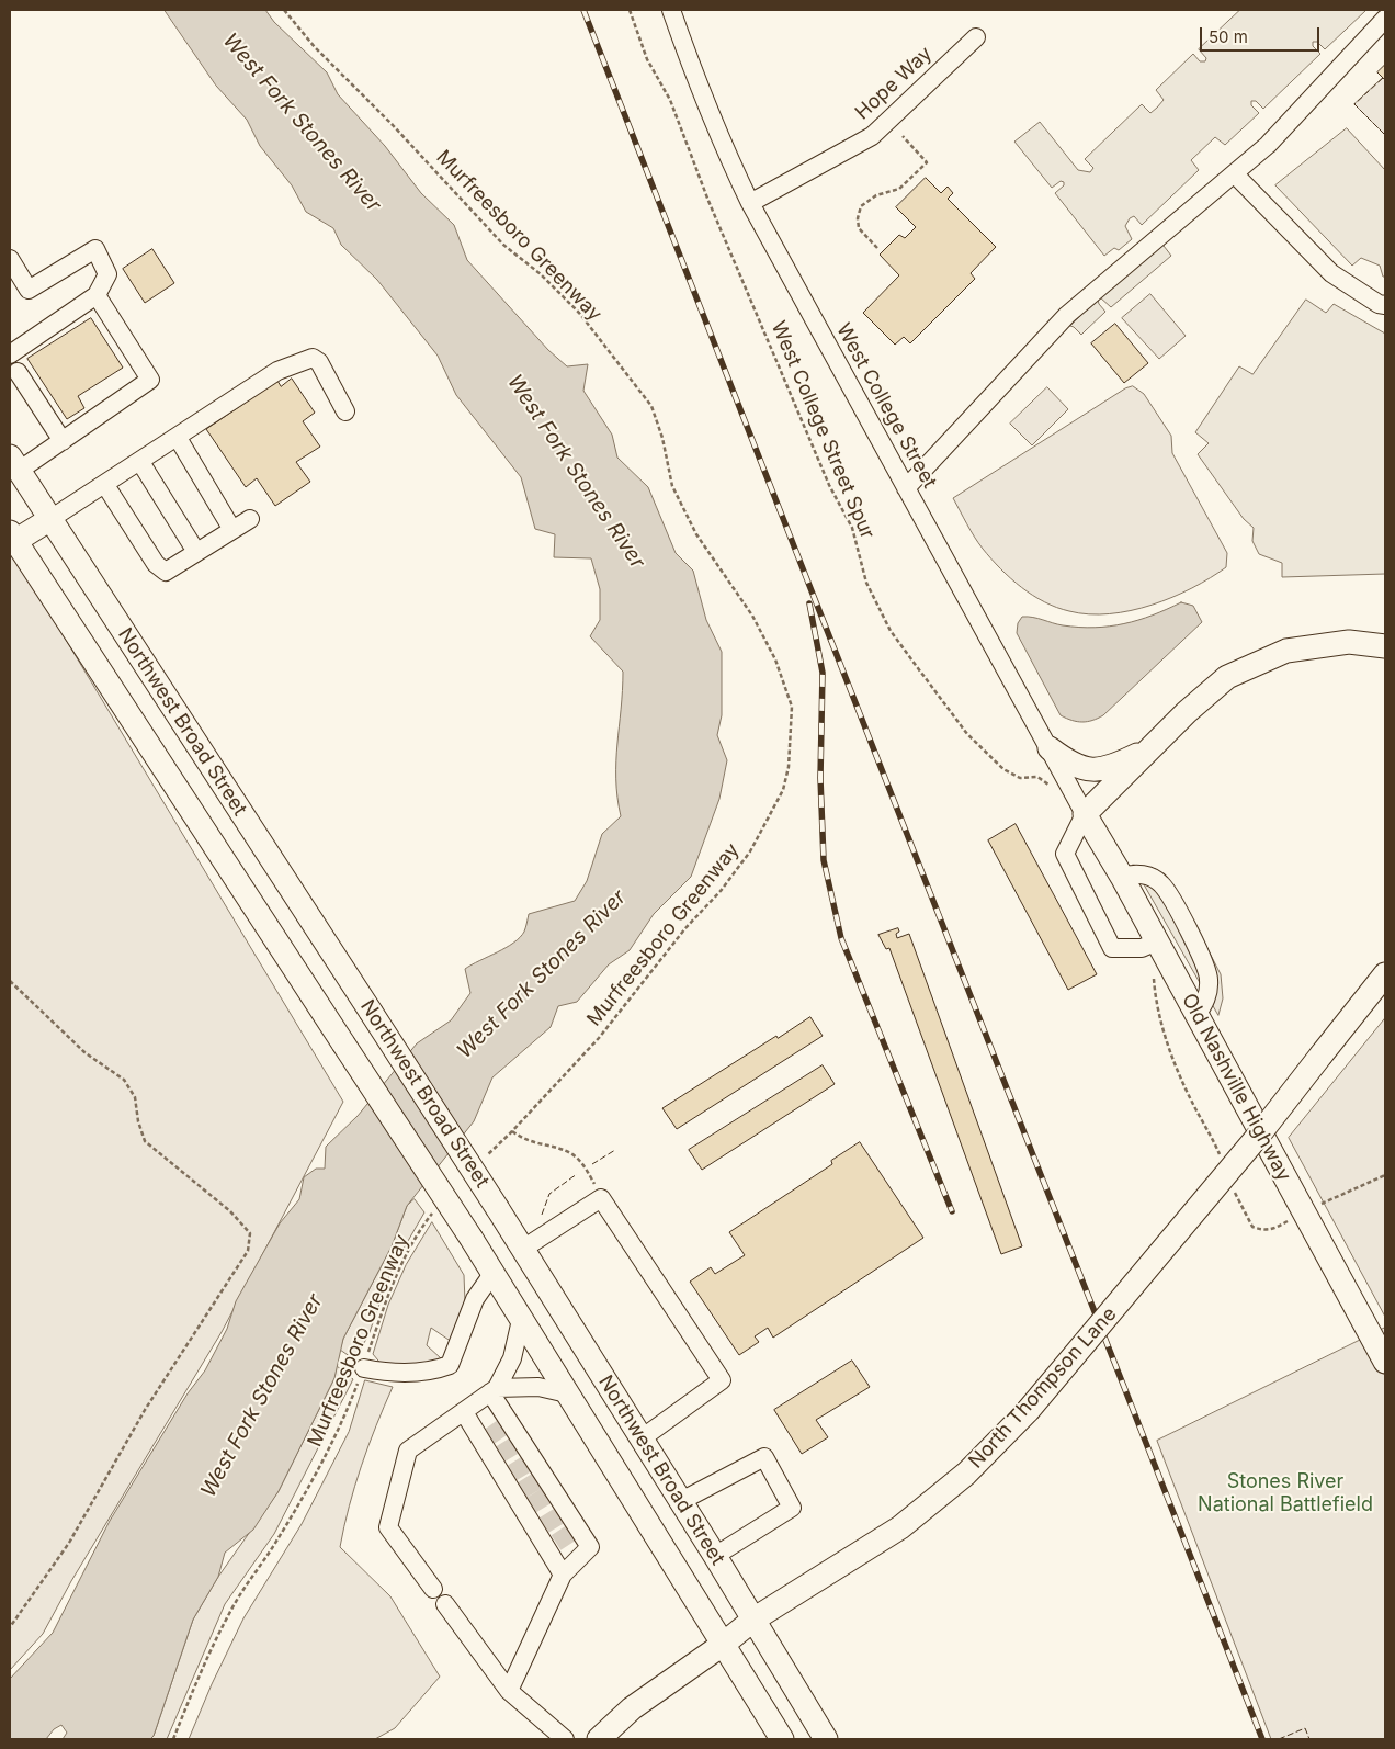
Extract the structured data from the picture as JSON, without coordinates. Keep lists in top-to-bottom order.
{
  "streets": {
    "main road": ["Northwest Broad Street", "Old Nashville Highway", "North Thompson Lane"],
    "street": ["Hope Way", "West College Street"],
    "path": ["Murfreesboro Greenway", "West College Street Spur"]
  },
  "crossings": [
    ["Hope Way", "West College Street"],
    ["West College Street", "Old Nashville Highway"],
    ["Northwest Broad Street", "North Thompson Lane"]
  ],
  "water": ["West Fork Stones River"],
  "parks": ["Stones River National Battlefield"],
  "scale_bar": "50 m"
}
